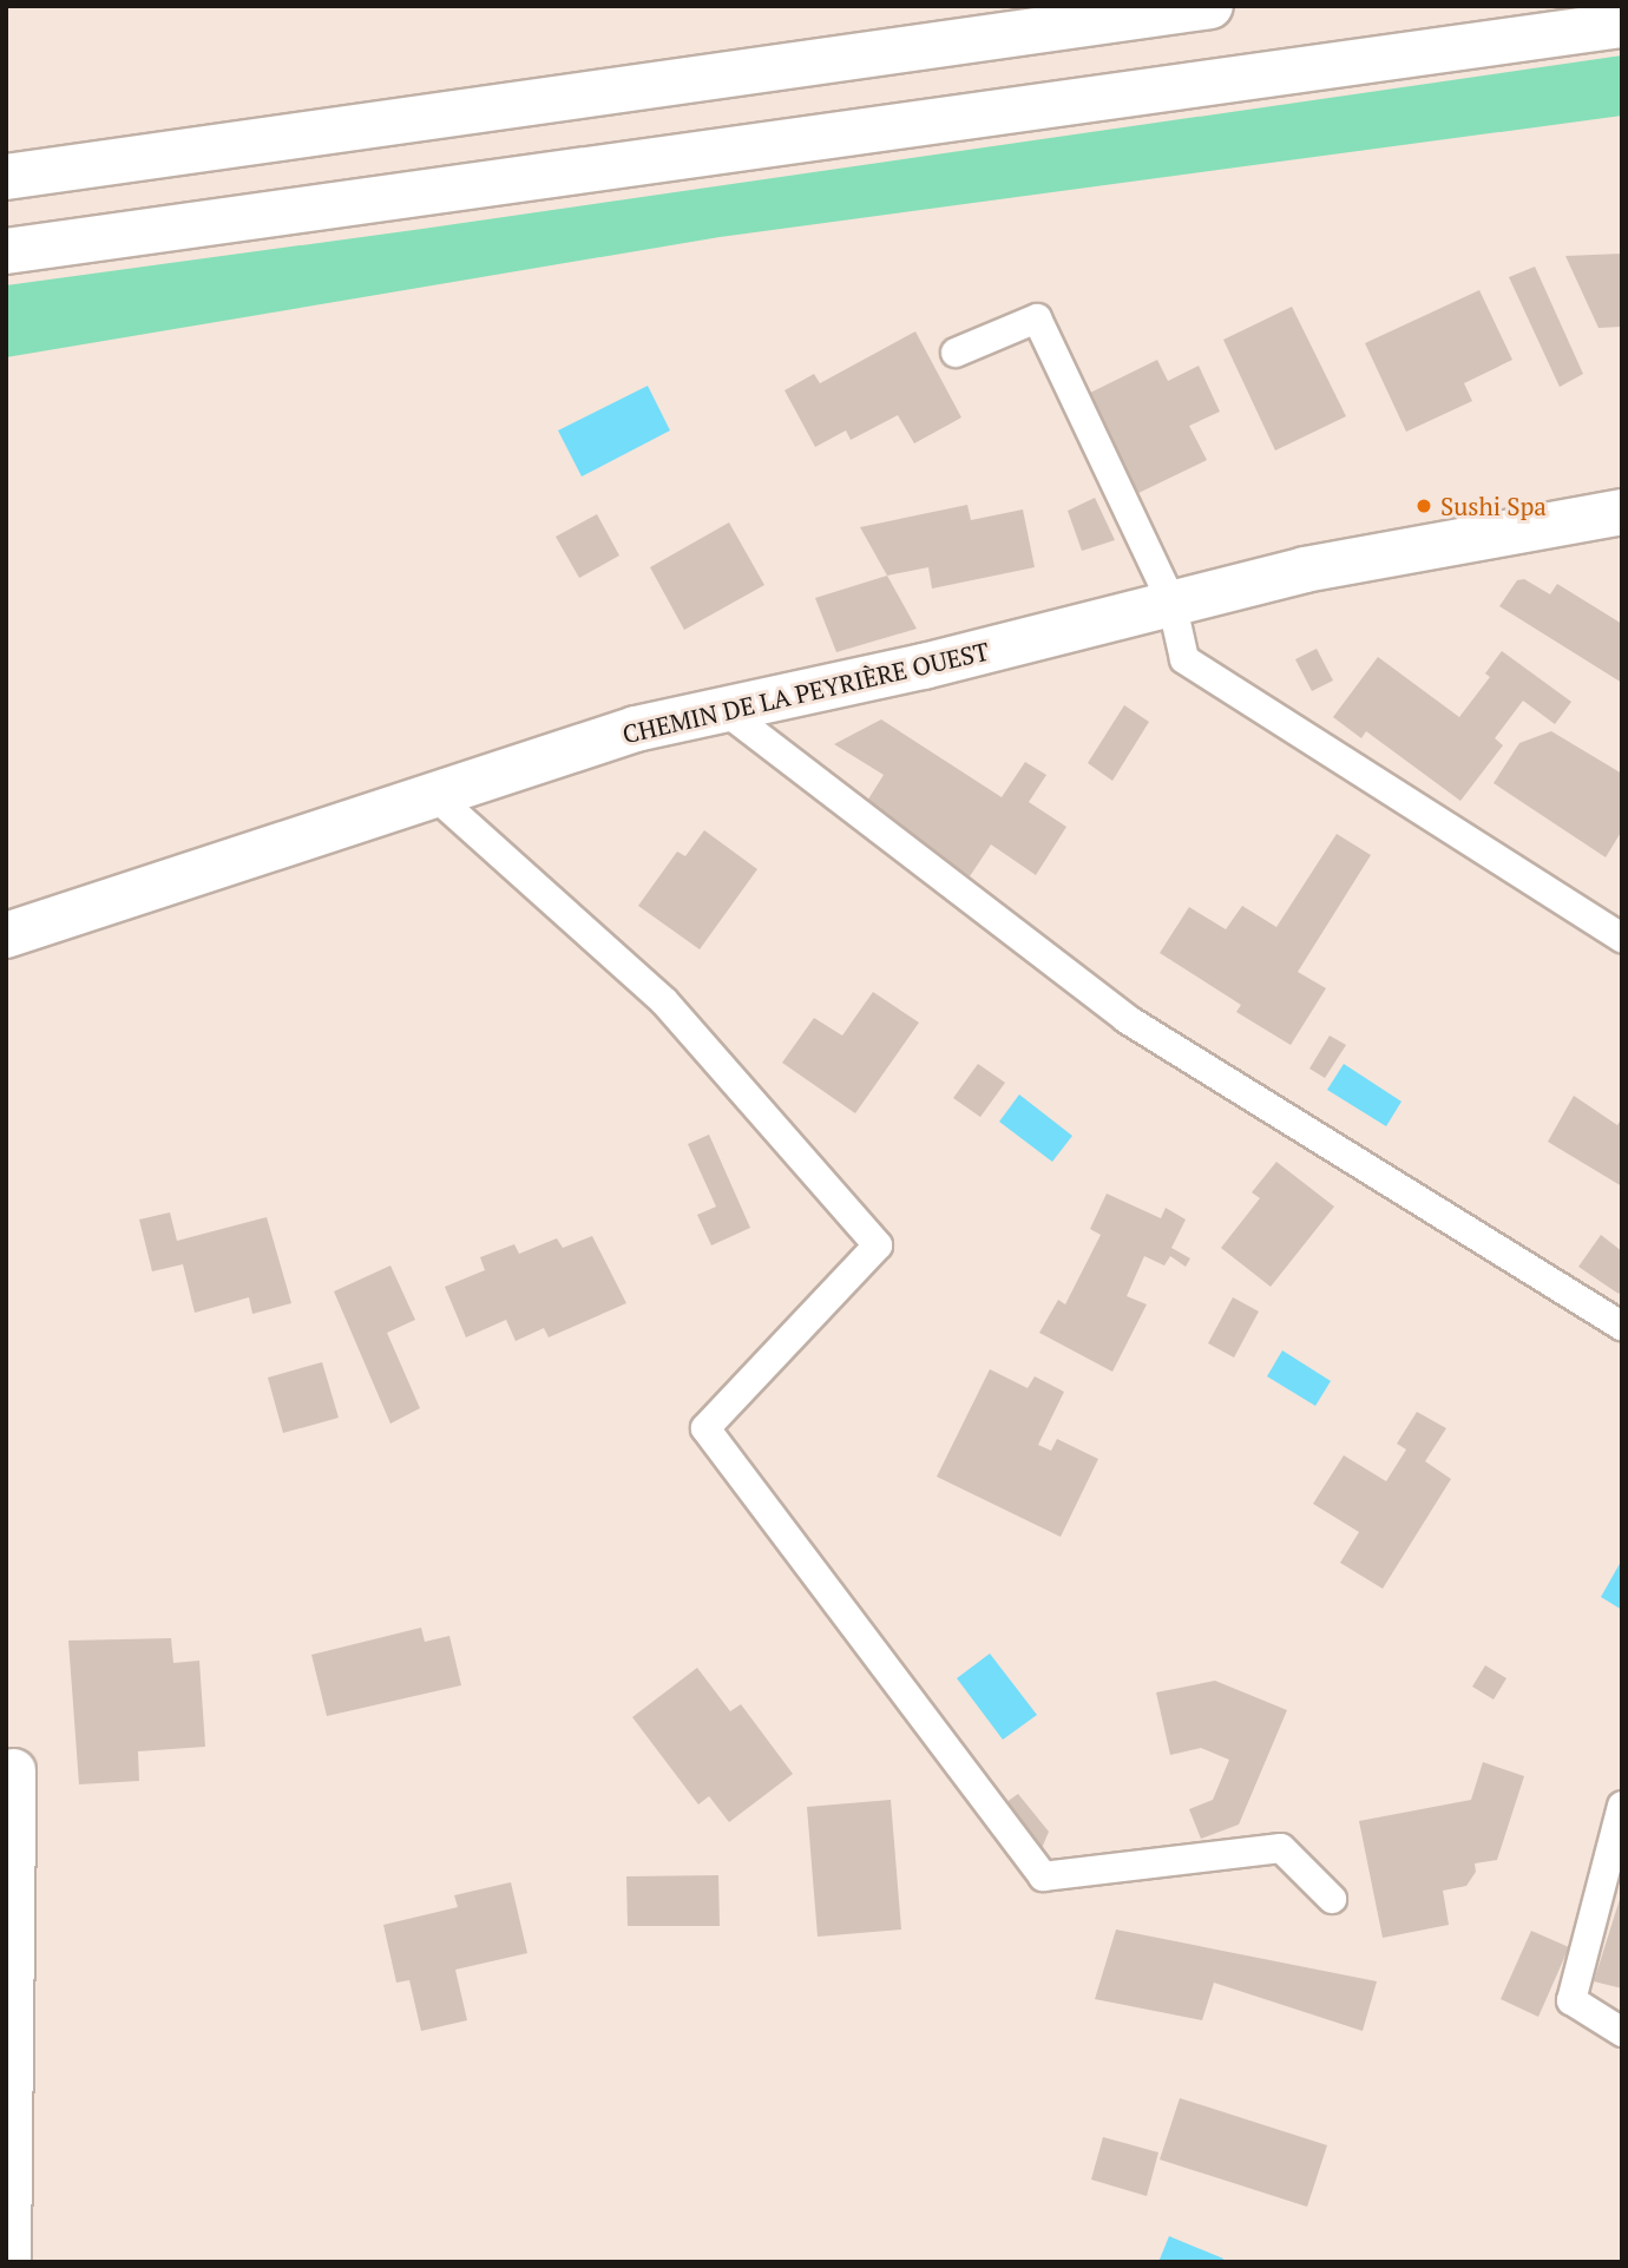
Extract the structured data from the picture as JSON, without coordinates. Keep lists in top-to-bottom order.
{
  "streets": {
    "main road": ["CHEMIN DE LA PEYRIÈRE OUEST"]
  },
  "places": ["Sushi Spa"]
}
